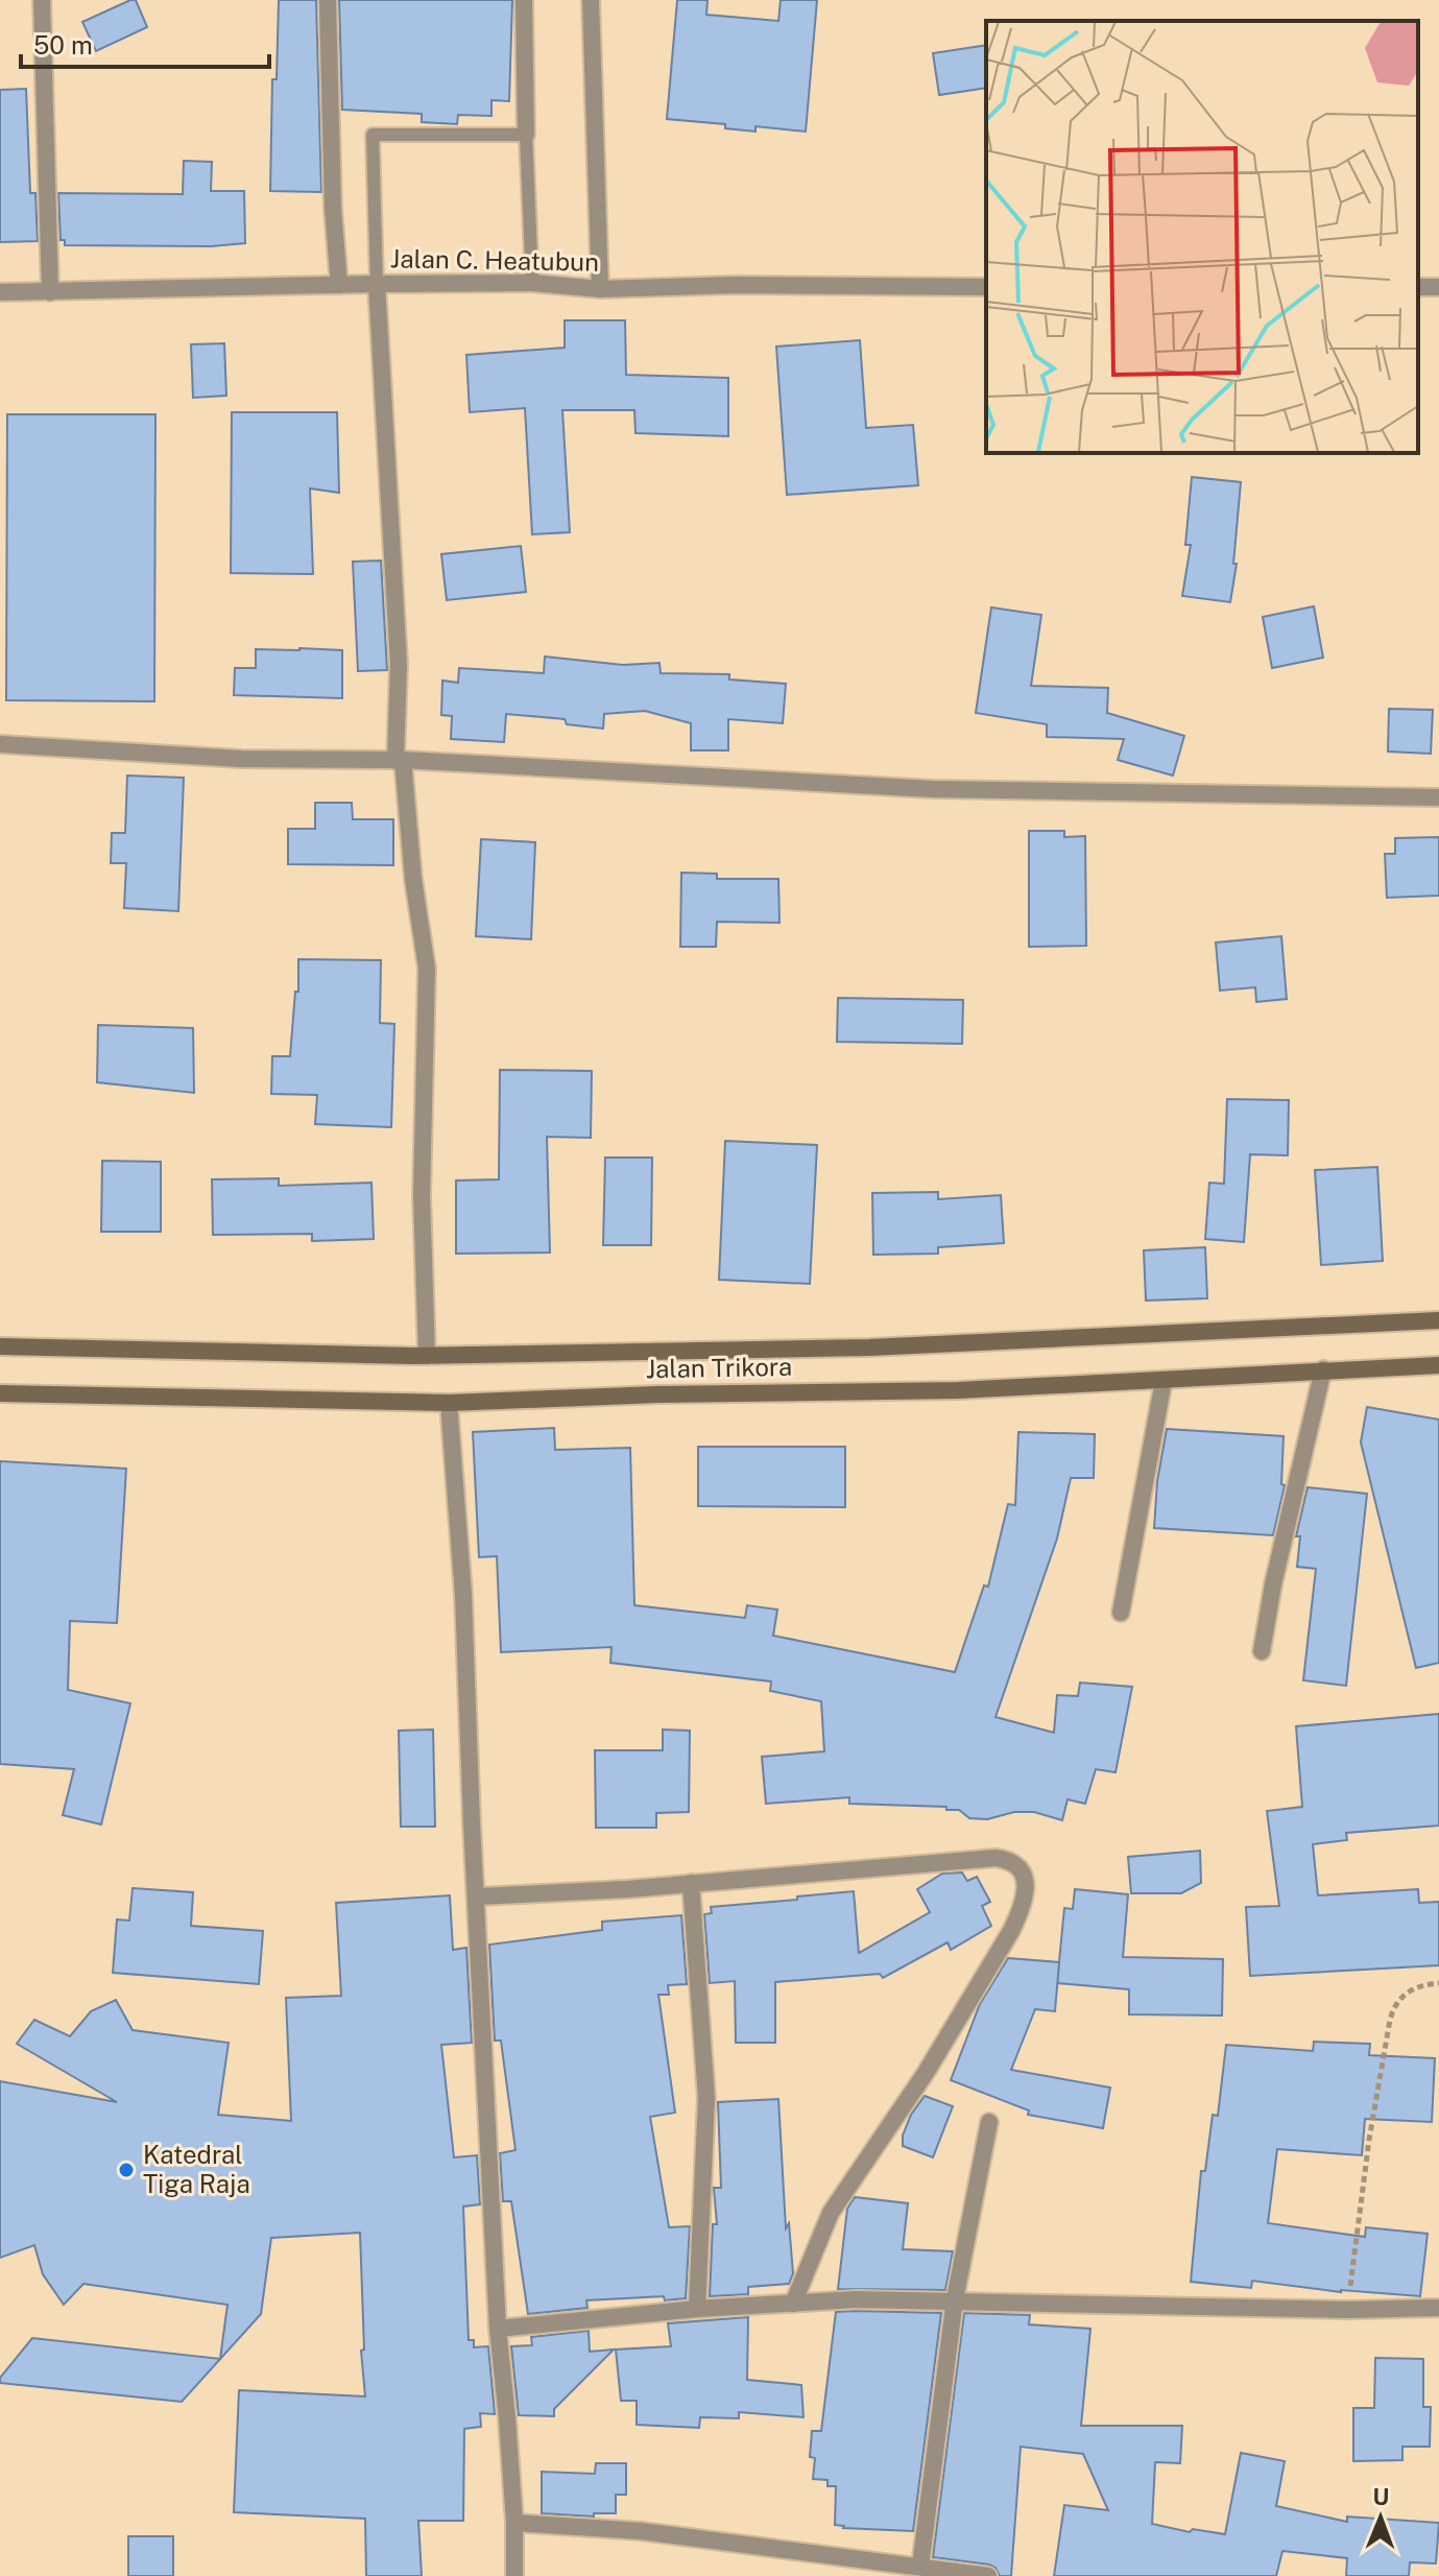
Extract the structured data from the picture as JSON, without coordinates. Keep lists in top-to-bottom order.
{
  "streets": {
    "main road": ["Jalan Trikora"],
    "street": ["Jalan C. Heatubun"]
  },
  "places": ["Katedral Tiga Raja"],
  "scale_bar": "50 m",
  "north": "top"
}
